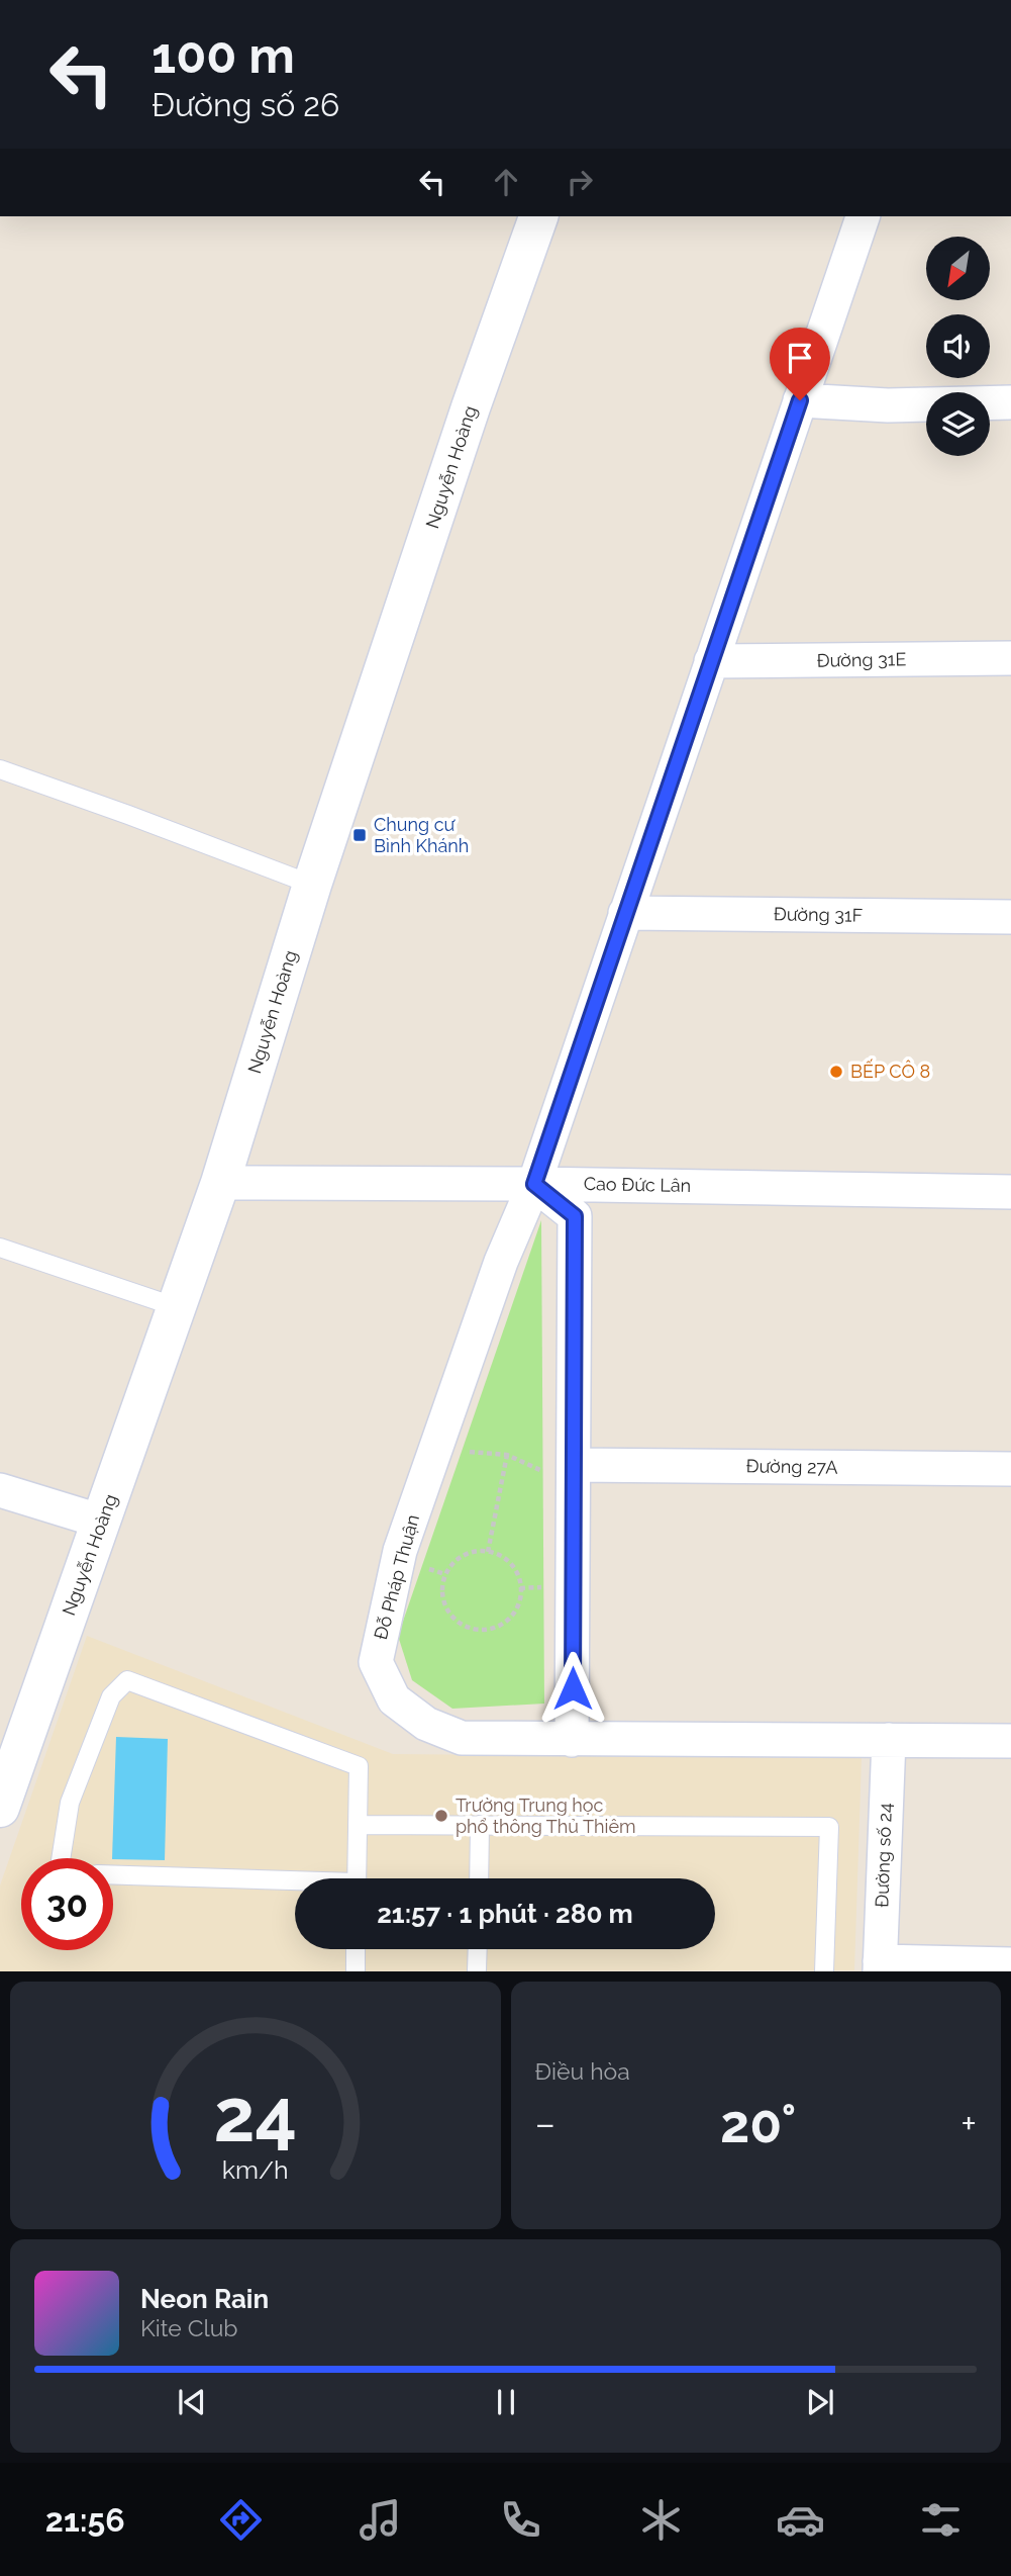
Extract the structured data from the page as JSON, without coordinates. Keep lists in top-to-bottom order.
{
  "streets": {
    "street": [
      "Nguyễn Hoàng",
      "Đường 31E",
      "Đường 31F",
      "Cao Đức Lân",
      "Đường 27A",
      "Đỗ Pháp Thuận",
      "Đường số 24"
    ]
  },
  "crossings": [
    ["Nguyễn Hoàng", "Cao Đức Lân"],
    ["Đường 31E", "Đỗ Pháp Thuận"],
    ["Đường 31F", "Đỗ Pháp Thuận"],
    ["Cao Đức Lân", "Đỗ Pháp Thuận"],
    ["Đỗ Pháp Thuận", "Đường số 24"]
  ],
  "places": {
    "transit": ["Chung cư Bình Khánh"],
    "other": ["BẾP CÔ 8", "Trường Trung học phổ thông Thủ Thiêm"]
  },
  "north": "bottom left",
  "page": {
    "turn": ["100 m", "Đường số 26"],
    "limit": "30",
    "trip": "21:57 · 1 phút · 280 m",
    "tile": "Điều hòa",
    "heat": ["−", "20°", "+"],
    "song": ["Neon Rain", "Kite Club"],
    "tabs": "21:56",
    "gauge": ["24", "km/h"]
  }
}
